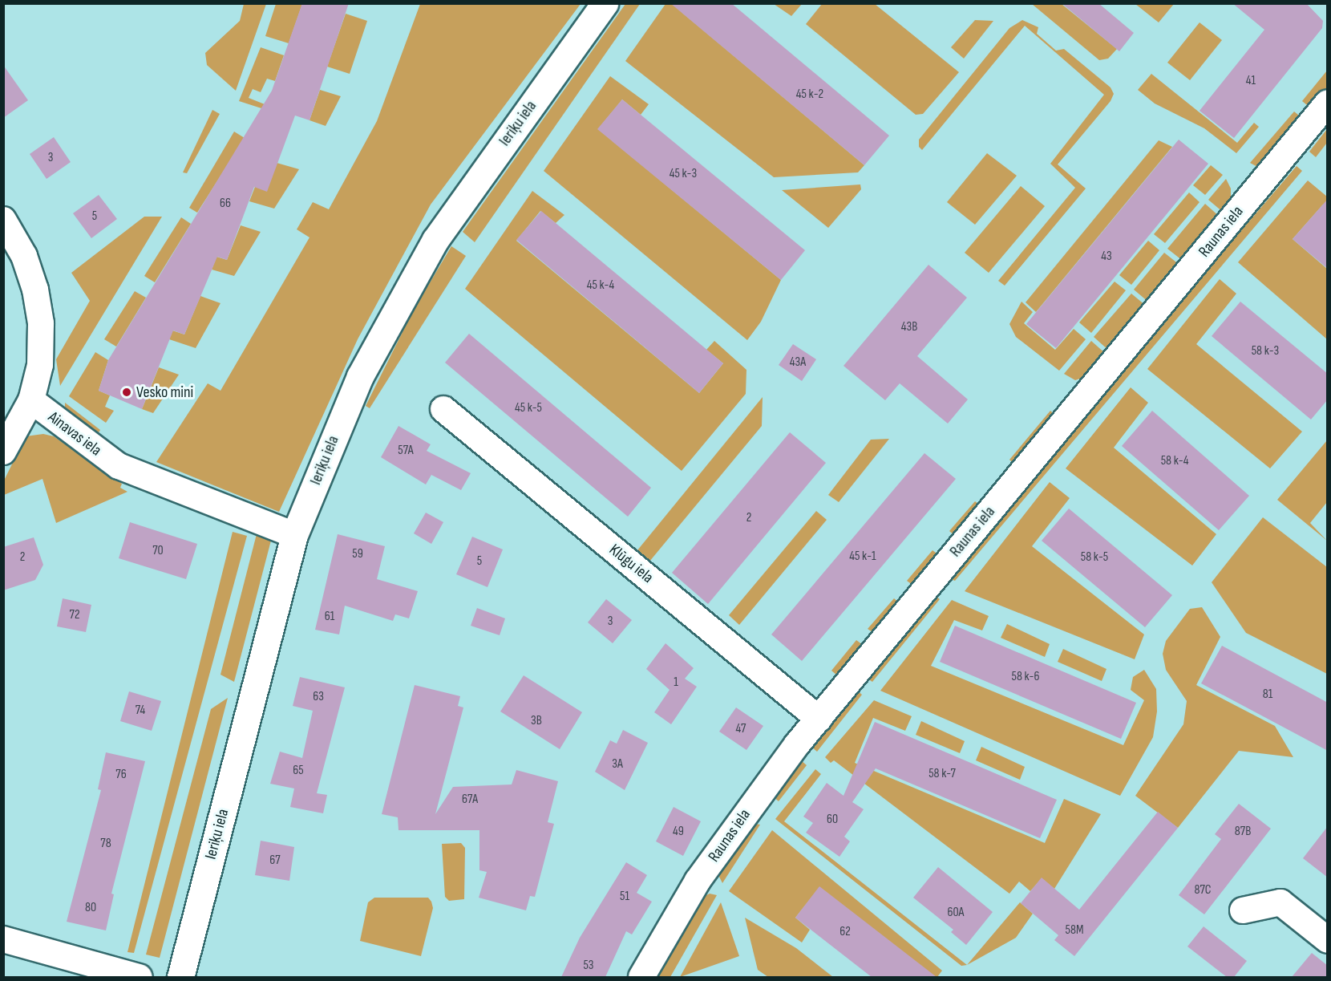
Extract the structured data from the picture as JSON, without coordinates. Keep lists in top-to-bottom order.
{
  "streets": {
    "street": [
      "Ieriķu iela",
      "Raunas iela",
      "Ainavas iela",
      "Klūgu iela"
    ]
  },
  "crossings": [
    ["Ieriķu iela", "Ainavas iela"],
    ["Raunas iela", "Klūgu iela"]
  ],
  "places": ["Vesko mini"],
  "house_numbers": [
    "41",
    "45 k-2",
    "3",
    "45 k-3",
    "66",
    "5",
    "43",
    "45 k-4",
    "43B",
    "58 k-3",
    "43A",
    "45 k-5",
    "57A",
    "58 k-4",
    "2",
    "70",
    "59",
    "45 k-1",
    "2",
    "58 k-5",
    "5",
    "72",
    "61",
    "3",
    "58 k-6",
    "1",
    "81",
    "63",
    "74",
    "3B",
    "47",
    "3A",
    "65",
    "58 k-7",
    "76",
    "67A",
    "60",
    "49",
    "87B",
    "78",
    "67",
    "87C",
    "51",
    "80",
    "60A",
    "58M",
    "62",
    "53"
  ]
}
